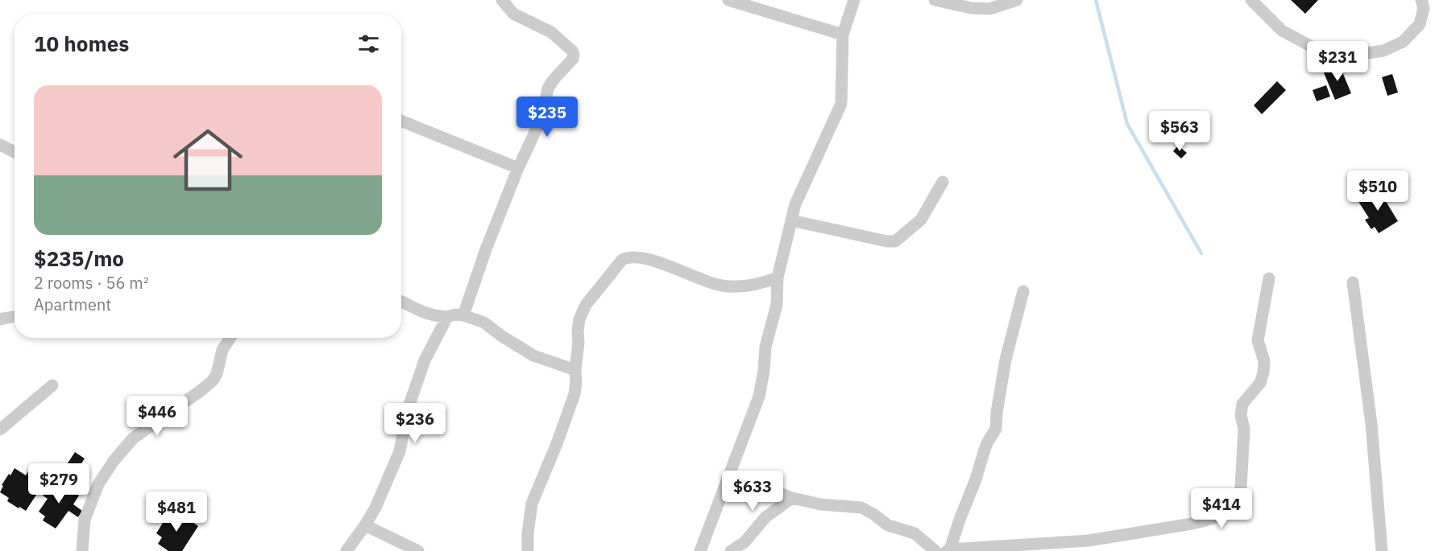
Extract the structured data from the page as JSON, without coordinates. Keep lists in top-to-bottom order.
{
  "page": {
    "heading": "10 homes",
    "price": [
      "$231",
      "$235",
      "$563",
      "$510",
      "$446",
      "$236",
      "$279",
      "$633",
      "$414",
      "$481"
    ],
    "list": [
      {
        "name": "$235/mo",
        "note": "2 rooms · 56 m² · Apartment"
      }
    ]
  }
}
